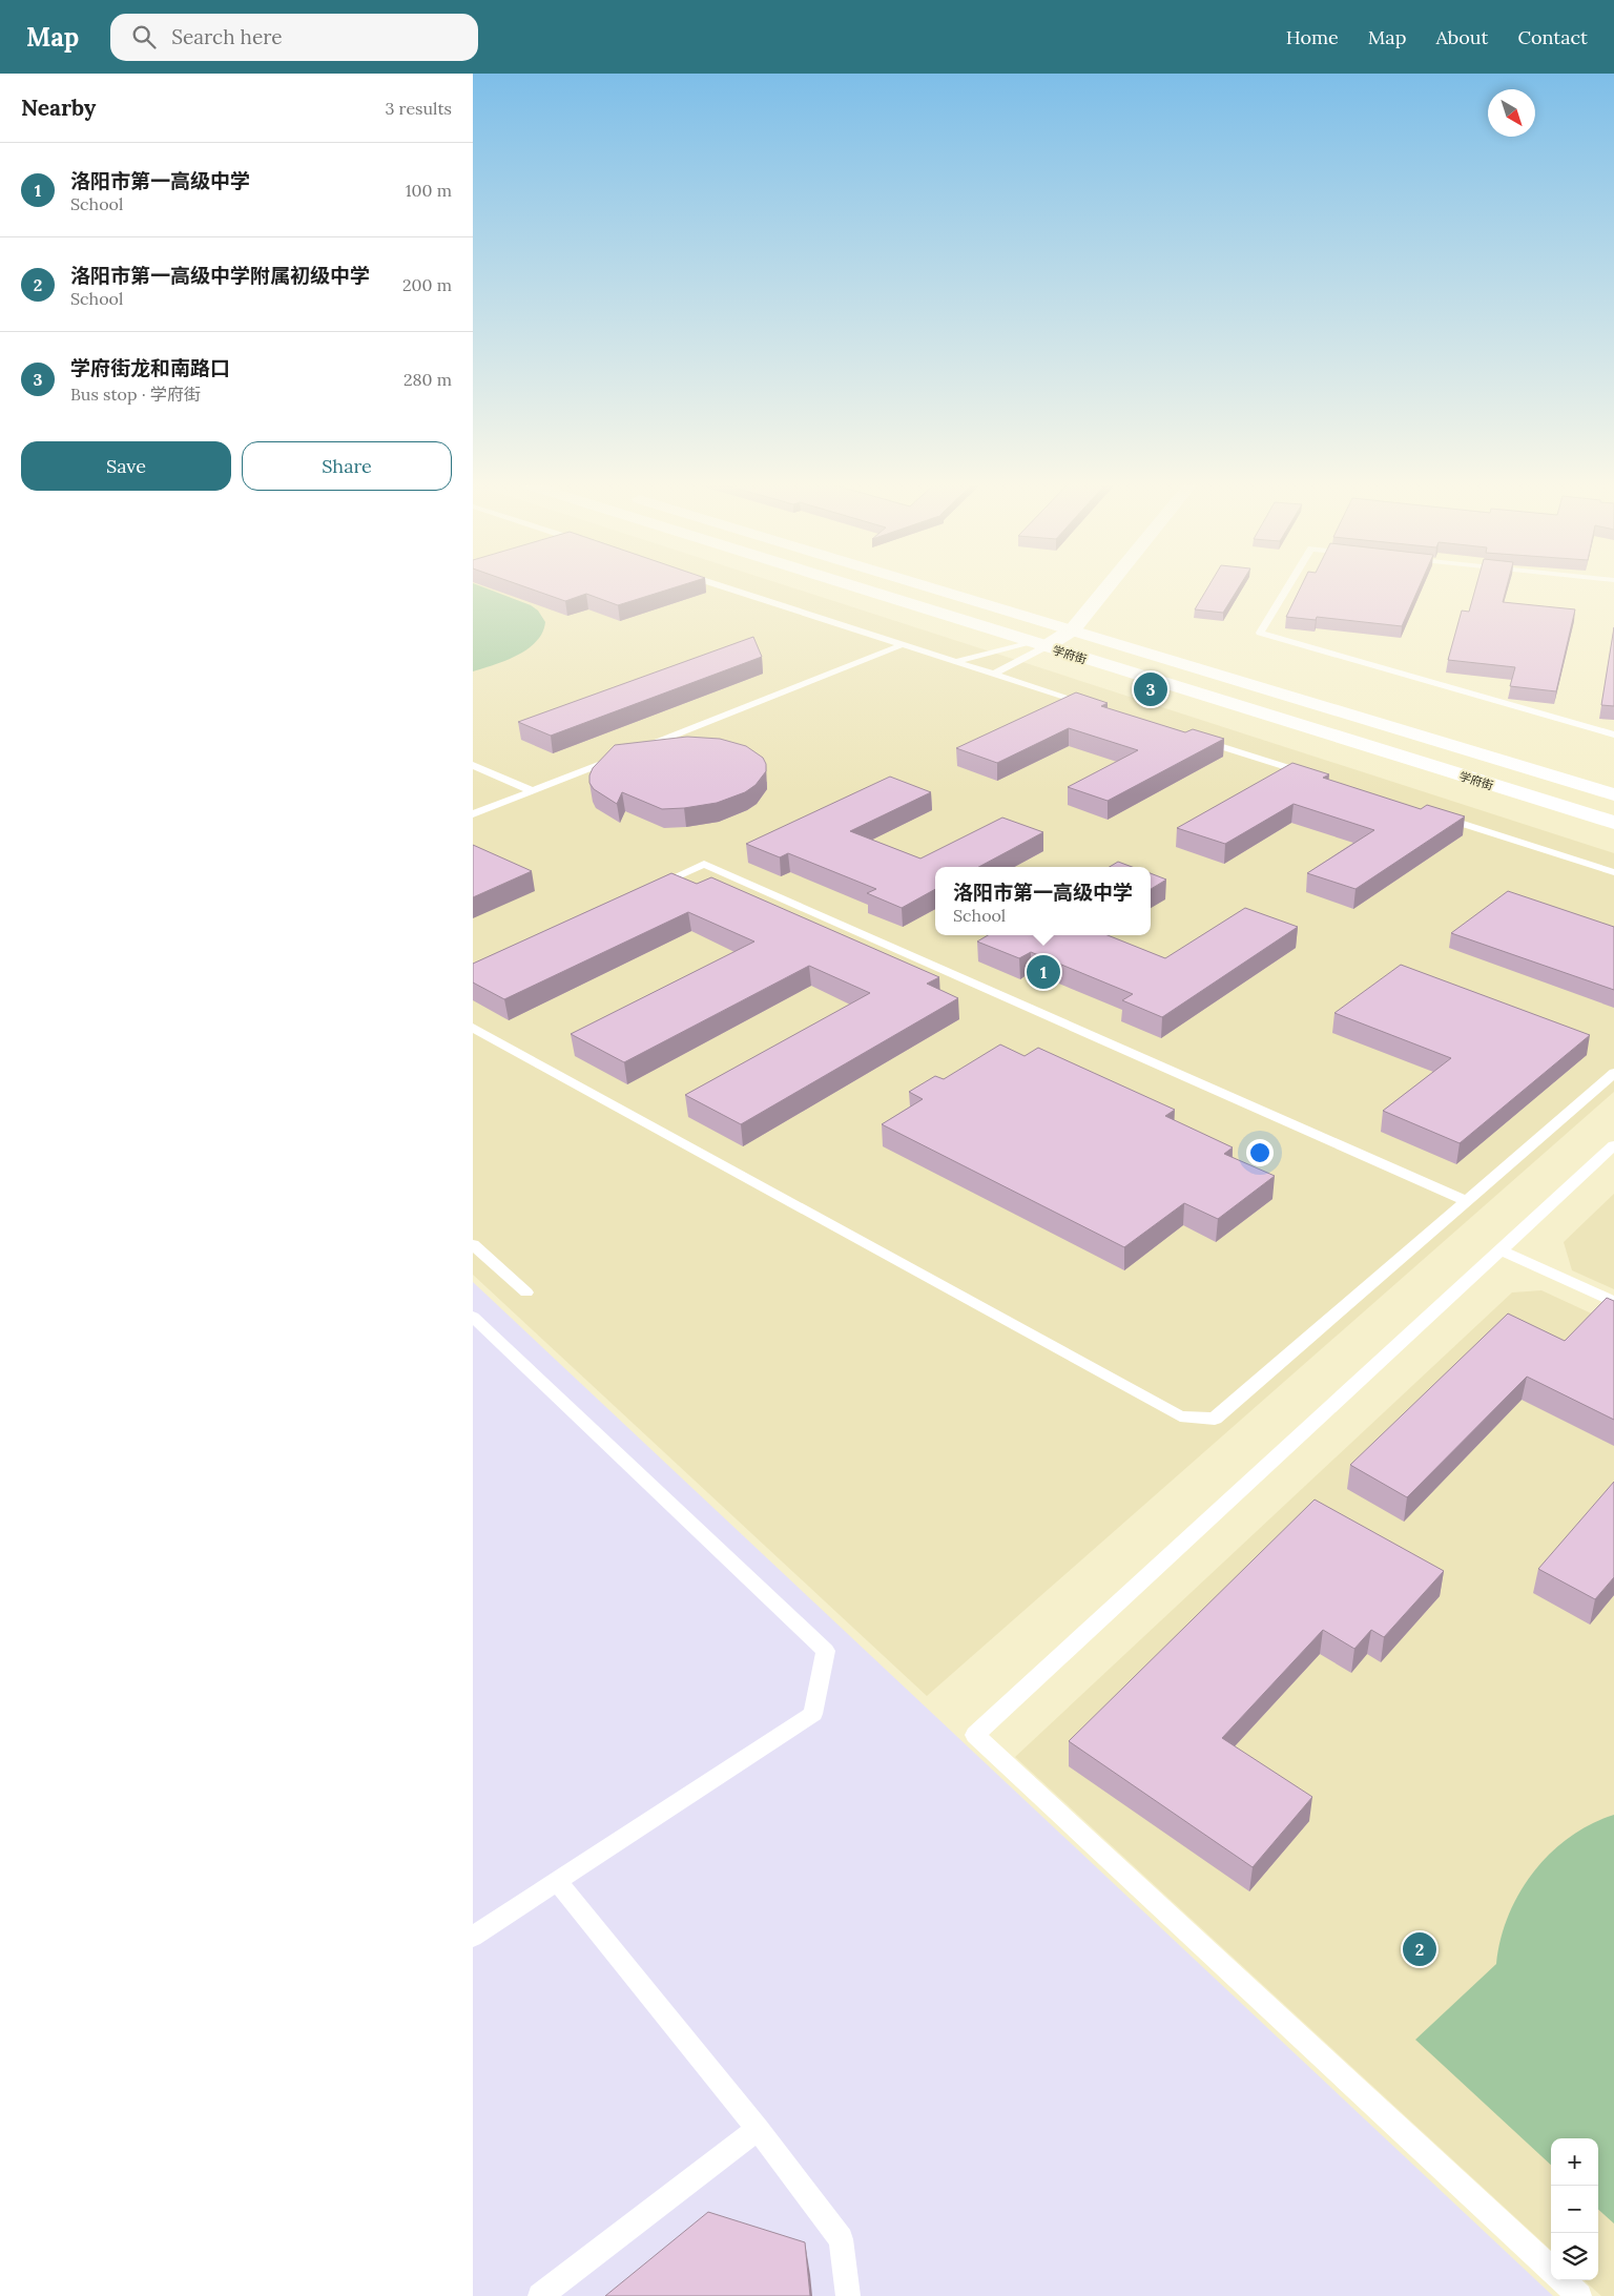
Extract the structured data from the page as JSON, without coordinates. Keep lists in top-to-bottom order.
{
  "streets": {
    "main road": ["学府街"]
  },
  "north": "bottom right",
  "page": {
    "header": "Map",
    "search": "Search here",
    "nav": [
      "Home",
      "Map",
      "About",
      "Contact"
    ],
    "heading": ["Nearby", "3 results"],
    "list": [
      {
        "mark": "1",
        "name": "洛阳市第一高级中学",
        "note": "School",
        "value": "100 m"
      },
      {
        "mark": "2",
        "name": "洛阳市第一高级中学附属初级中学",
        "note": "School",
        "value": "200 m"
      },
      {
        "mark": "3",
        "name": "学府街龙和南路口",
        "note": "Bus stop · 学府街",
        "value": "280 m"
      }
    ],
    "buttons": ["Save", "Share"],
    "pins": ["3", "1", "2"],
    "popup": ["洛阳市第一高级中学", "School"],
    "map_buttons": ["+", "−"]
  }
}
